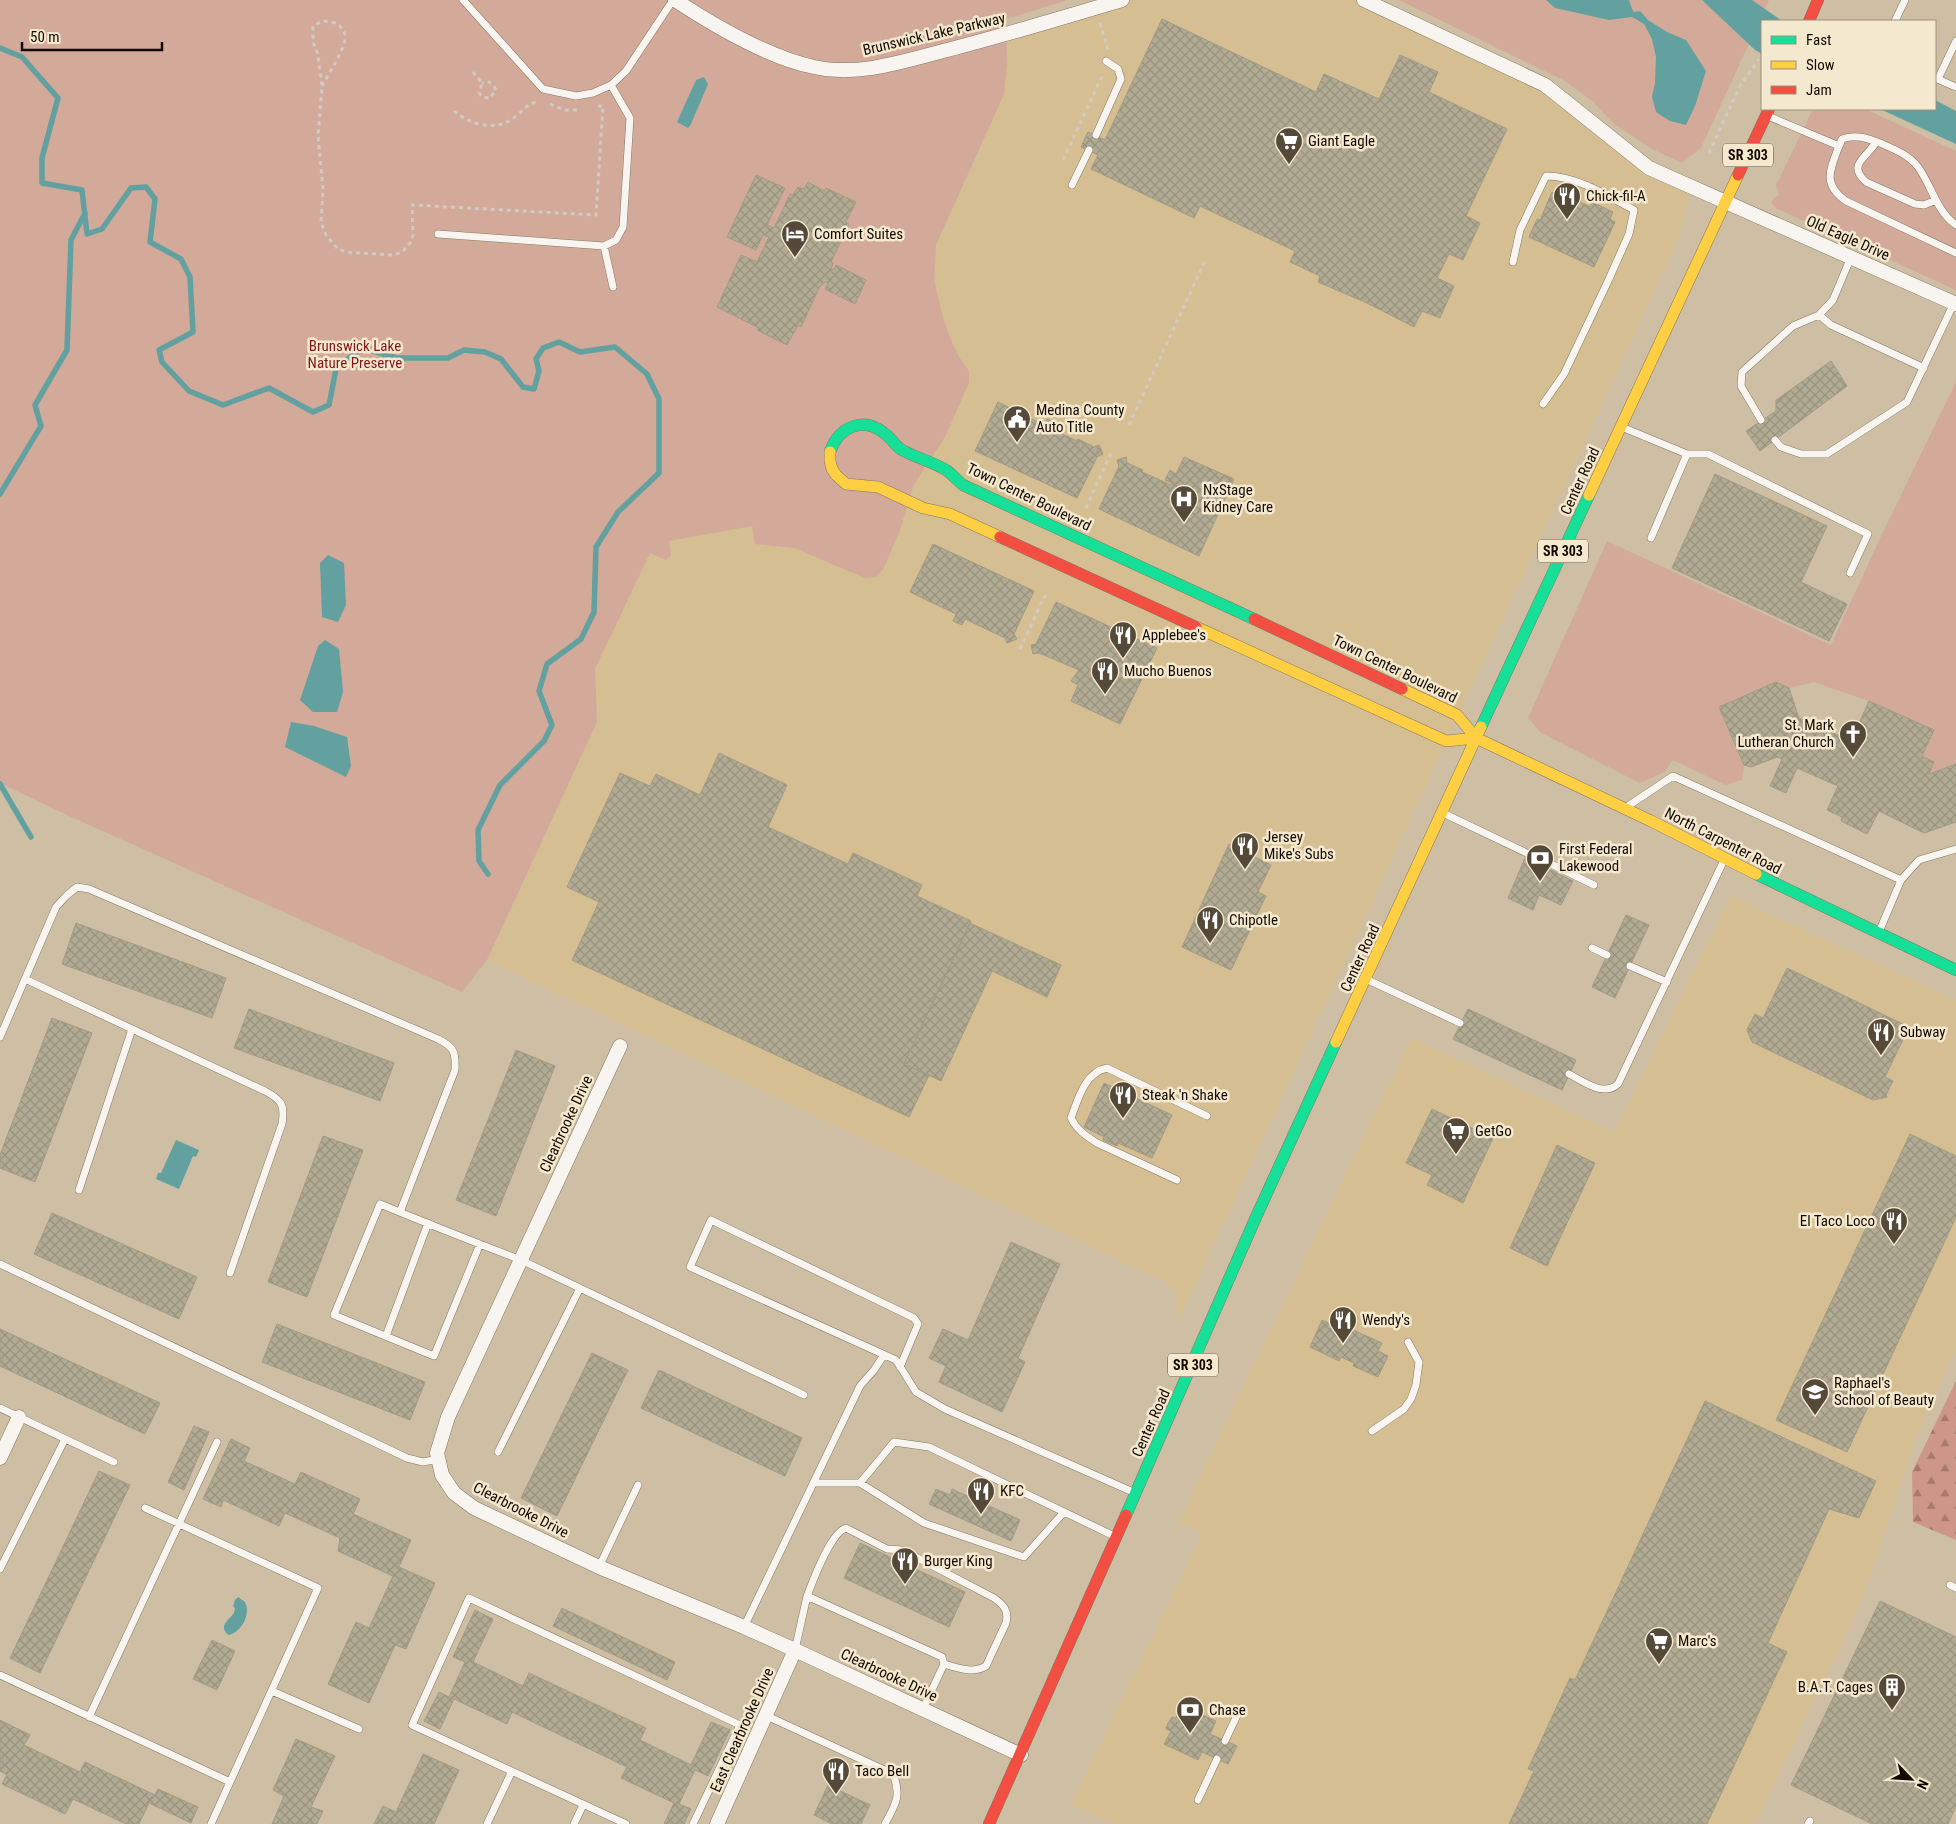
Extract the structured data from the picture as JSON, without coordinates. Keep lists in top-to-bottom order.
{
  "streets": {
    "street": [
      "Brunswick Lake Parkway",
      "SR 303",
      "Old Eagle Drive",
      "Center Road",
      "Town Center Boulevard",
      "North Carpenter Road",
      "Clearbrooke Drive",
      "East Clearbrooke Drive"
    ]
  },
  "crossings": [
    ["Old Eagle Drive", "Center Road"],
    ["Center Road", "Town Center Boulevard"],
    ["Center Road", "North Carpenter Road"],
    ["Center Road", "Clearbrooke Drive"],
    ["Town Center Boulevard", "North Carpenter Road"],
    ["Clearbrooke Drive", "East Clearbrooke Drive"]
  ],
  "parks": ["Brunswick Lake Nature Preserve"],
  "places": {
    "supermarket": ["Giant Eagle", "GetGo", "Marc's"],
    "restaurant": [
      "Chick-fil-A",
      "Applebee's",
      "Mucho Buenos",
      "Jersey Mike's Subs",
      "Chipotle",
      "Subway",
      "Steak 'n Shake",
      "El Taco Loco",
      "Wendy's",
      "KFC",
      "Burger King",
      "Taco Bell"
    ],
    "hotel": ["Comfort Suites"],
    "public building": ["Medina County Auto Title"],
    "hospital": ["NxStage Kidney Care"],
    "church": ["St. Mark Lutheran Church"],
    "bank": ["First Federal Lakewood", "Chase"],
    "school or university": ["Raphael's School of Beauty"],
    "building": ["B.A.T. Cages"]
  },
  "legend": ["Fast", "Slow", "Jam"],
  "scale_bar": "50 m",
  "north": "bottom right"
}
